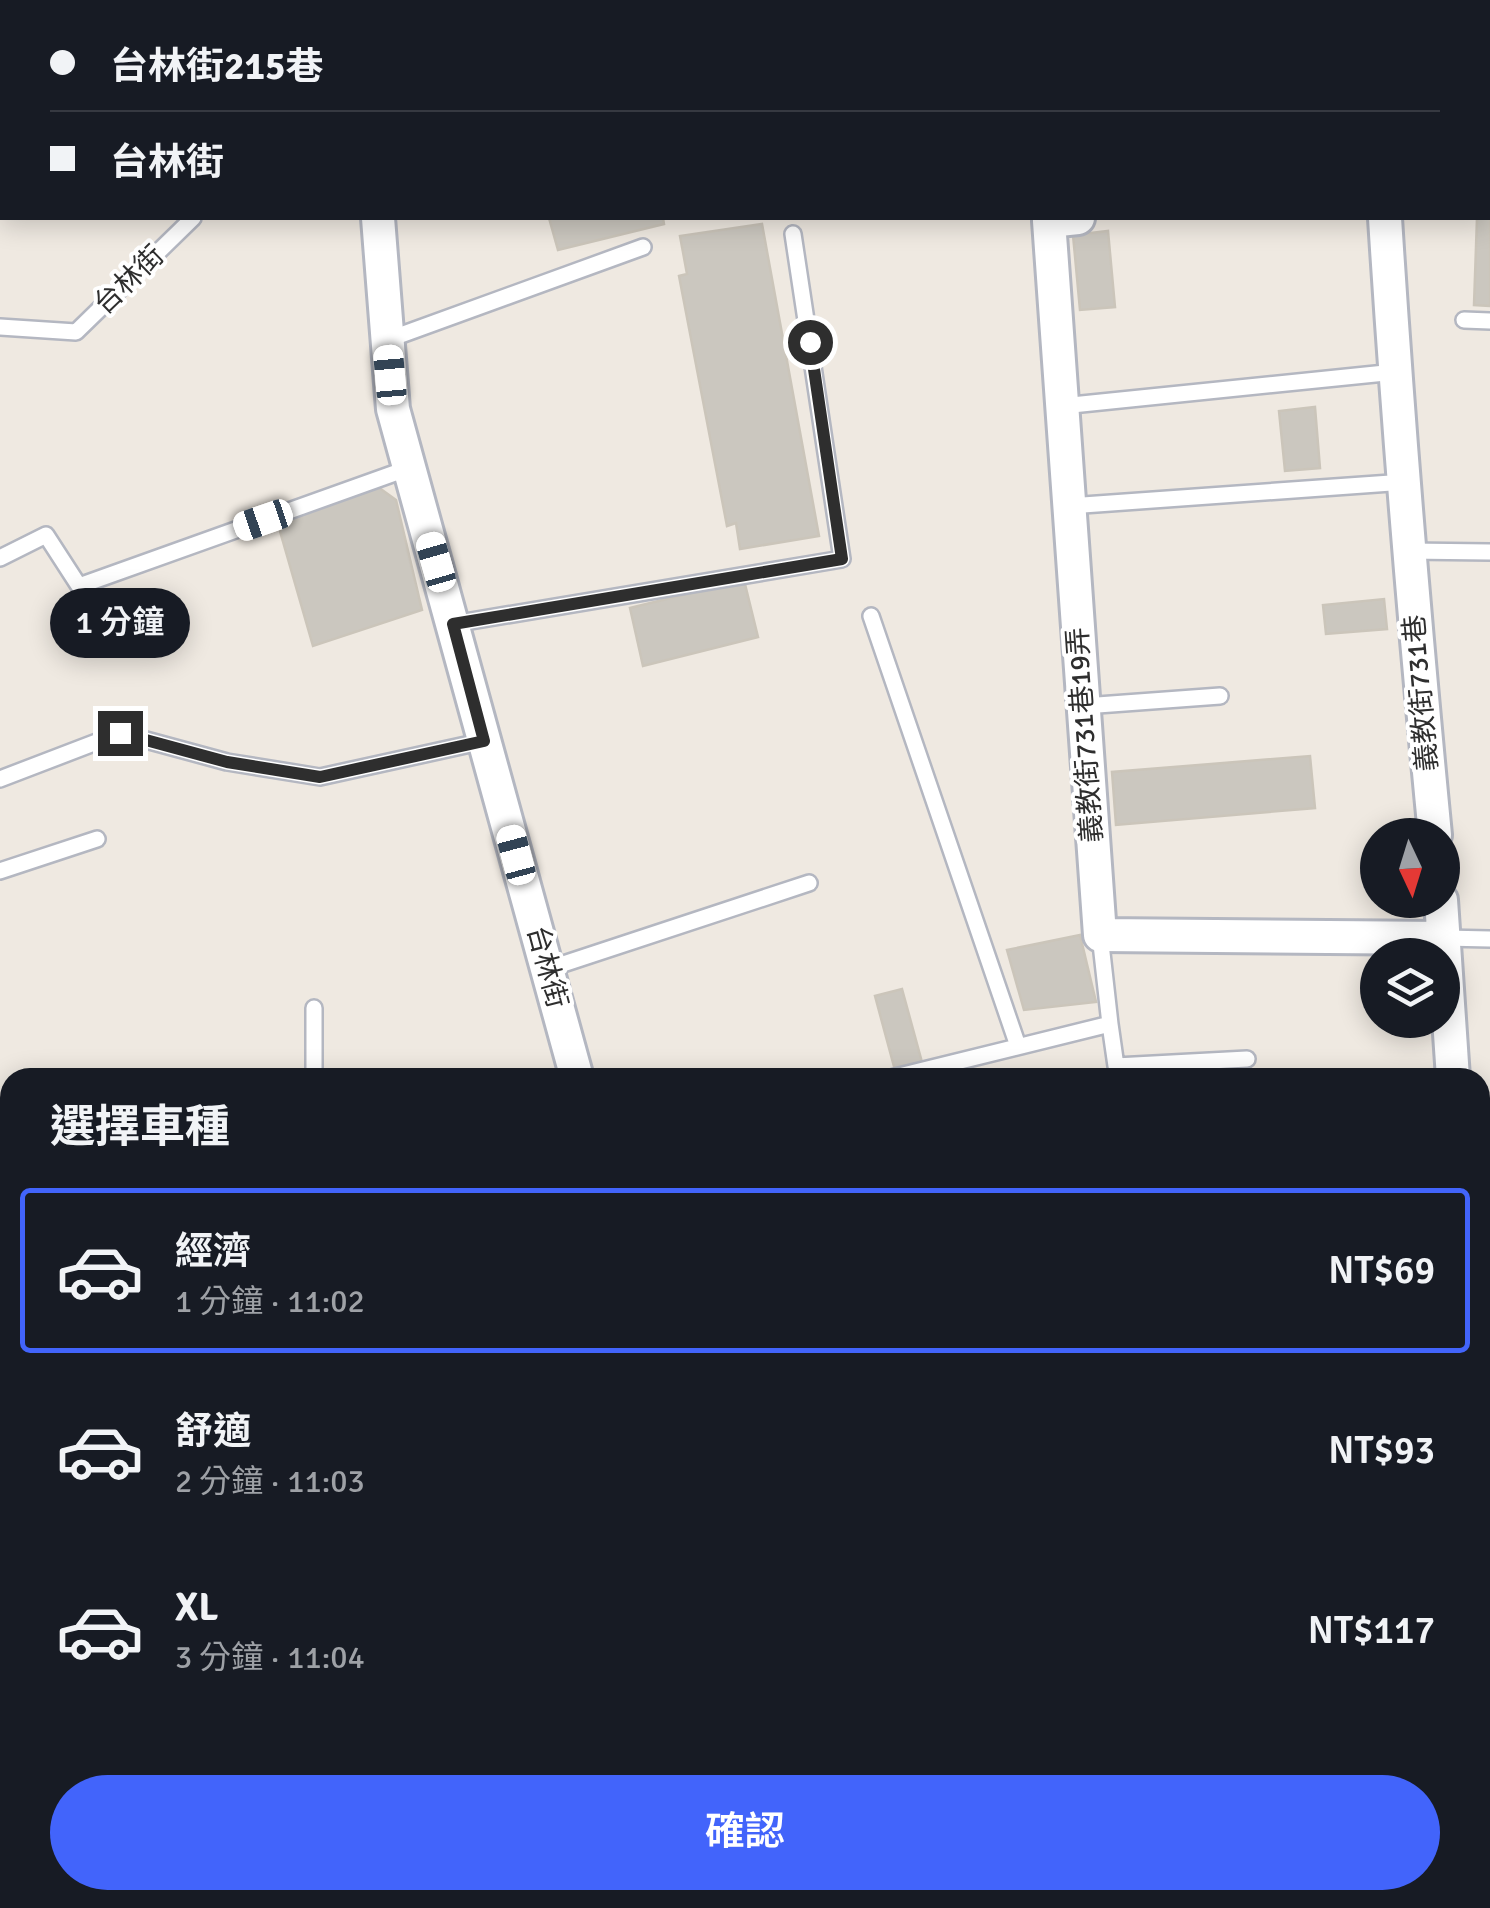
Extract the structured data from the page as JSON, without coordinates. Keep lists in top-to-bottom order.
{
  "streets": {
    "street": ["台林街", "義教街731巷", "義教街731巷19弄"]
  },
  "north": "bottom",
  "page": {
    "banner": ["台林街215巷", "台林街"],
    "bubble": "1 分鐘",
    "heading": "選擇車種",
    "list": [
      {
        "name": "經濟",
        "note": "1 分鐘 · 11:02",
        "value": "NT$69"
      },
      {
        "name": "舒適",
        "note": "2 分鐘 · 11:03",
        "value": "NT$93"
      },
      {
        "name": "XL",
        "note": "3 分鐘 · 11:04",
        "value": "NT$117"
      }
    ],
    "buttons": "確認"
  }
}
